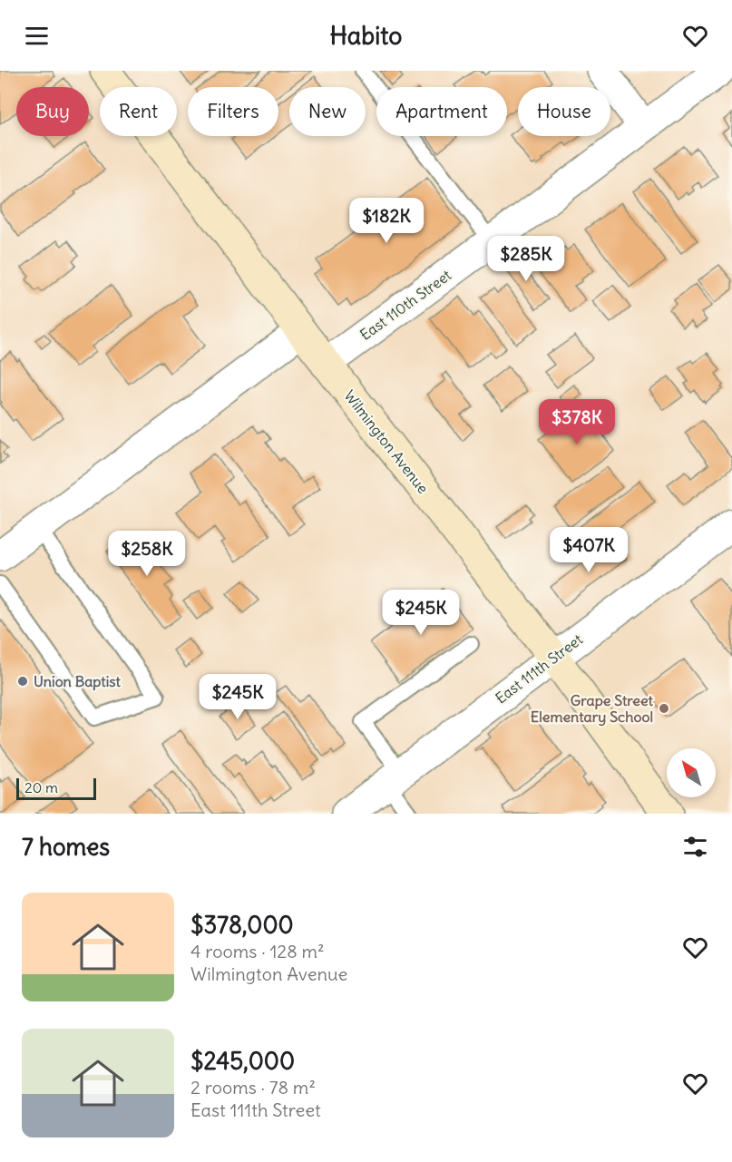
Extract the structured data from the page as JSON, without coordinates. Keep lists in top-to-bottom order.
{
  "streets": {
    "main road": ["Wilmington Avenue"],
    "street": ["East 110th Street", "East 111th Street"]
  },
  "crossings": [
    ["East 110th Street", "Wilmington Avenue"],
    ["Wilmington Avenue", "East 111th Street"]
  ],
  "places": ["Union Baptist", "Grape Street Elementary School"],
  "scale_bar": "20 m",
  "north": "top left",
  "page": {
    "header": "Habito",
    "chip": [
      "Buy",
      "Rent",
      "Filters",
      "New",
      "Apartment",
      "House"
    ],
    "price": [
      "$182K",
      "$285K",
      "$378K",
      "$407K",
      "$258K",
      "$245K",
      "$245K"
    ],
    "scale": "20 m",
    "heading": "7 homes",
    "list": [
      {
        "name": "$378,000",
        "note": "4 rooms · 128 m² · Wilmington Avenue"
      },
      {
        "name": "$245,000",
        "note": "2 rooms · 78 m² · East 111th Street"
      }
    ]
  }
}
